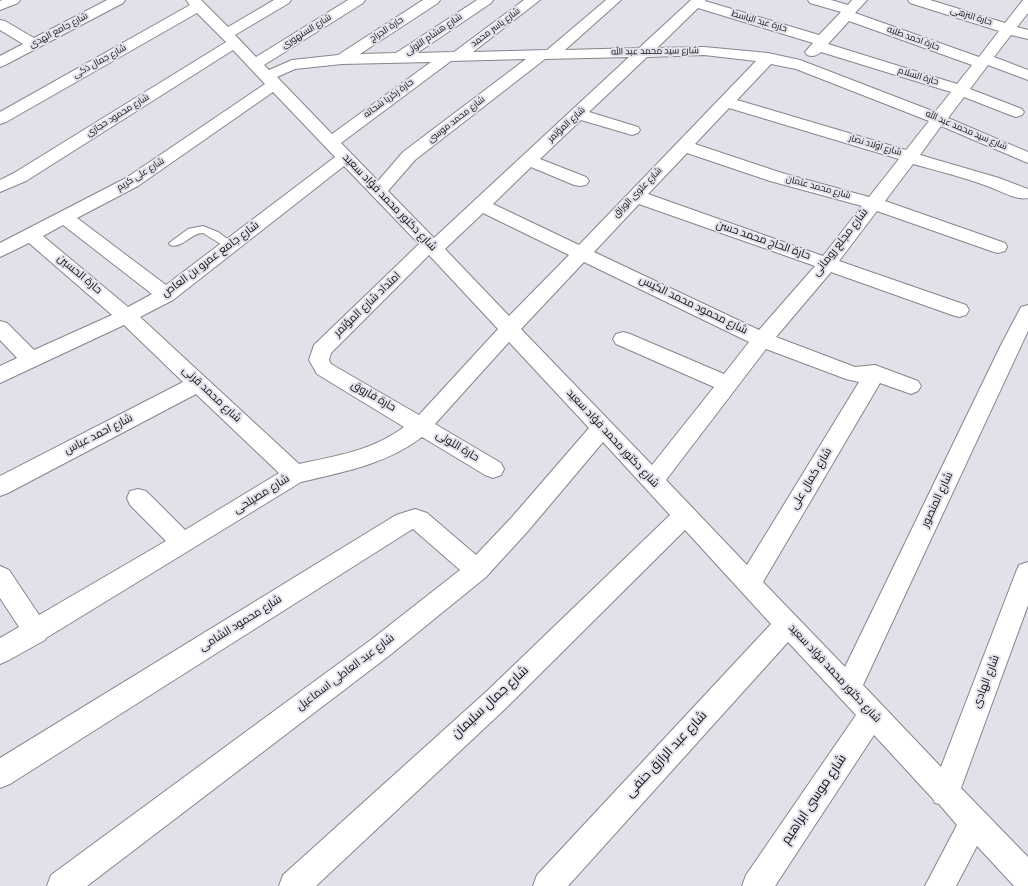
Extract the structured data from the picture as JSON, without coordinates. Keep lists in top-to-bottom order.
{
  "streets": {
    "street": [
      "حارة النزهى",
      "حارة عبد الباسط",
      "شارع ياسر محمد",
      "حارة الجراج",
      "شارع جامع الهدى",
      "شارع السنهورى",
      "شارع هشام اللولى",
      "حارة احمد طلبه",
      "شارع سيد محمد عبد الله",
      "شارع جمال ذكى",
      "حارة السلام",
      "حارة زكريا شحاته",
      "شارع محمود حجازى",
      "شارع محمد موسى",
      "شارع المؤتمر",
      "شارع اولاد نصار",
      "شارع على كريم",
      "شارع محمد عثمان",
      "شارع علوى الوراق",
      "شارع دكتور محمد فؤاد سعيد",
      "حارة الحاج محمد حسن",
      "شارع مجلع رومانى",
      "شارع جامع عمرو بن العاص",
      "حارة الحسين",
      "امتداد شارع المؤتمر",
      "شارع محمود محمد الكيس",
      "شارع محمد قرنى",
      "حارة فاروق",
      "شارع احمد عباس",
      "حارة اللولى",
      "شارع كمال على",
      "شارع مصيلحى",
      "شارع المنصور",
      "شارع محمود الشامى",
      "شارع عبد العاطى اسماعيل",
      "شارع الهادى",
      "شارع جمال سليمان",
      "شارع عبد الرازق حنفى",
      "شارع موسى ابراهيم"
    ]
  },
  "crossings": [
    ["حارة النزهى", "شارع مجلع رومانى"],
    ["حارة عبد الباسط", "حارة السلام"],
    ["حارة عبد الباسط", "شارع المؤتمر"],
    ["شارع ياسر محمد", "شارع سيد محمد عبد الله"],
    ["شارع ياسر محمد", "حارة زكريا شحاته"],
    ["حارة الجراج", "شارع سيد محمد عبد الله"],
    ["شارع السنهورى", "شارع سيد محمد عبد الله"],
    ["شارع السنهورى", "شارع على كريم"],
    ["شارع السنهورى", "شارع دكتور محمد فؤاد سعيد"],
    ["شارع هشام اللولى", "شارع سيد محمد عبد الله"],
    ["حارة احمد طلبه", "شارع مجلع رومانى"],
    ["شارع سيد محمد عبد الله", "حارة زكريا شحاته"],
    ["شارع سيد محمد عبد الله", "شارع محمد موسى"],
    ["شارع سيد محمد عبد الله", "شارع المؤتمر"],
    ["شارع سيد محمد عبد الله", "شارع على كريم"],
    ["شارع سيد محمد عبد الله", "شارع علوى الوراق"],
    ["شارع سيد محمد عبد الله", "شارع دكتور محمد فؤاد سعيد"],
    ["شارع سيد محمد عبد الله", "شارع مجلع رومانى"],
    ["شارع جمال ذكى", "شارع دكتور محمد فؤاد سعيد"],
    ["حارة السلام", "شارع مجلع رومانى"],
    ["حارة زكريا شحاته", "شارع دكتور محمد فؤاد سعيد"],
    ["حارة زكريا شحاته", "شارع جامع عمرو بن العاص"],
    ["شارع محمود حجازى", "شارع دكتور محمد فؤاد سعيد"],
    ["شارع محمد موسى", "شارع دكتور محمد فؤاد سعيد"],
    ["شارع المؤتمر", "شارع دكتور محمد فؤاد سعيد"],
    ["شارع المؤتمر", "امتداد شارع المؤتمر"],
    ["شارع المؤتمر", "شارع محمود محمد الكيس"],
    ["شارع اولاد نصار", "شارع علوى الوراق"],
    ["شارع اولاد نصار", "شارع مجلع رومانى"],
    ["شارع على كريم", "شارع دكتور محمد فؤاد سعيد"],
    ["شارع على كريم", "حارة الحسين"],
    ["شارع محمد عثمان", "شارع علوى الوراق"],
    ["شارع محمد عثمان", "شارع مجلع رومانى"],
    ["شارع علوى الوراق", "شارع دكتور محمد فؤاد سعيد"],
    ["شارع علوى الوراق", "حارة الحاج محمد حسن"],
    ["شارع علوى الوراق", "شارع محمود محمد الكيس"],
    ["شارع علوى الوراق", "شارع مصيلحى"],
    ["شارع دكتور محمد فؤاد سعيد", "شارع مجلع رومانى"],
    ["شارع دكتور محمد فؤاد سعيد", "شارع جامع عمرو بن العاص"],
    ["شارع دكتور محمد فؤاد سعيد", "امتداد شارع المؤتمر"],
    ["شارع دكتور محمد فؤاد سعيد", "شارع كمال على"],
    ["شارع دكتور محمد فؤاد سعيد", "شارع مصيلحى"],
    ["شارع دكتور محمد فؤاد سعيد", "شارع المنصور"],
    ["شارع دكتور محمد فؤاد سعيد", "شارع عبد العاطى اسماعيل"],
    ["شارع دكتور محمد فؤاد سعيد", "شارع الهادى"],
    ["شارع دكتور محمد فؤاد سعيد", "شارع جمال سليمان"],
    ["شارع دكتور محمد فؤاد سعيد", "شارع عبد الرازق حنفى"],
    ["شارع دكتور محمد فؤاد سعيد", "شارع موسى ابراهيم"],
    ["حارة الحاج محمد حسن", "شارع مجلع رومانى"],
    ["شارع مجلع رومانى", "شارع محمود محمد الكيس"],
    ["شارع جامع عمرو بن العاص", "حارة الحسين"],
    ["شارع جامع عمرو بن العاص", "شارع محمد قرنى"],
    ["حارة الحسين", "شارع محمد قرنى"],
    ["امتداد شارع المؤتمر", "حارة فاروق"],
    ["شارع محمود محمد الكيس", "شارع كمال على"],
    ["شارع محمد قرنى", "شارع احمد عباس"],
    ["شارع محمد قرنى", "شارع مصيلحى"],
    ["حارة فاروق", "حارة اللولى"],
    ["حارة فاروق", "شارع مصيلحى"],
    ["حارة اللولى", "شارع مصيلحى"],
    ["شارع محمود الشامى", "شارع عبد العاطى اسماعيل"]
  ]
}
